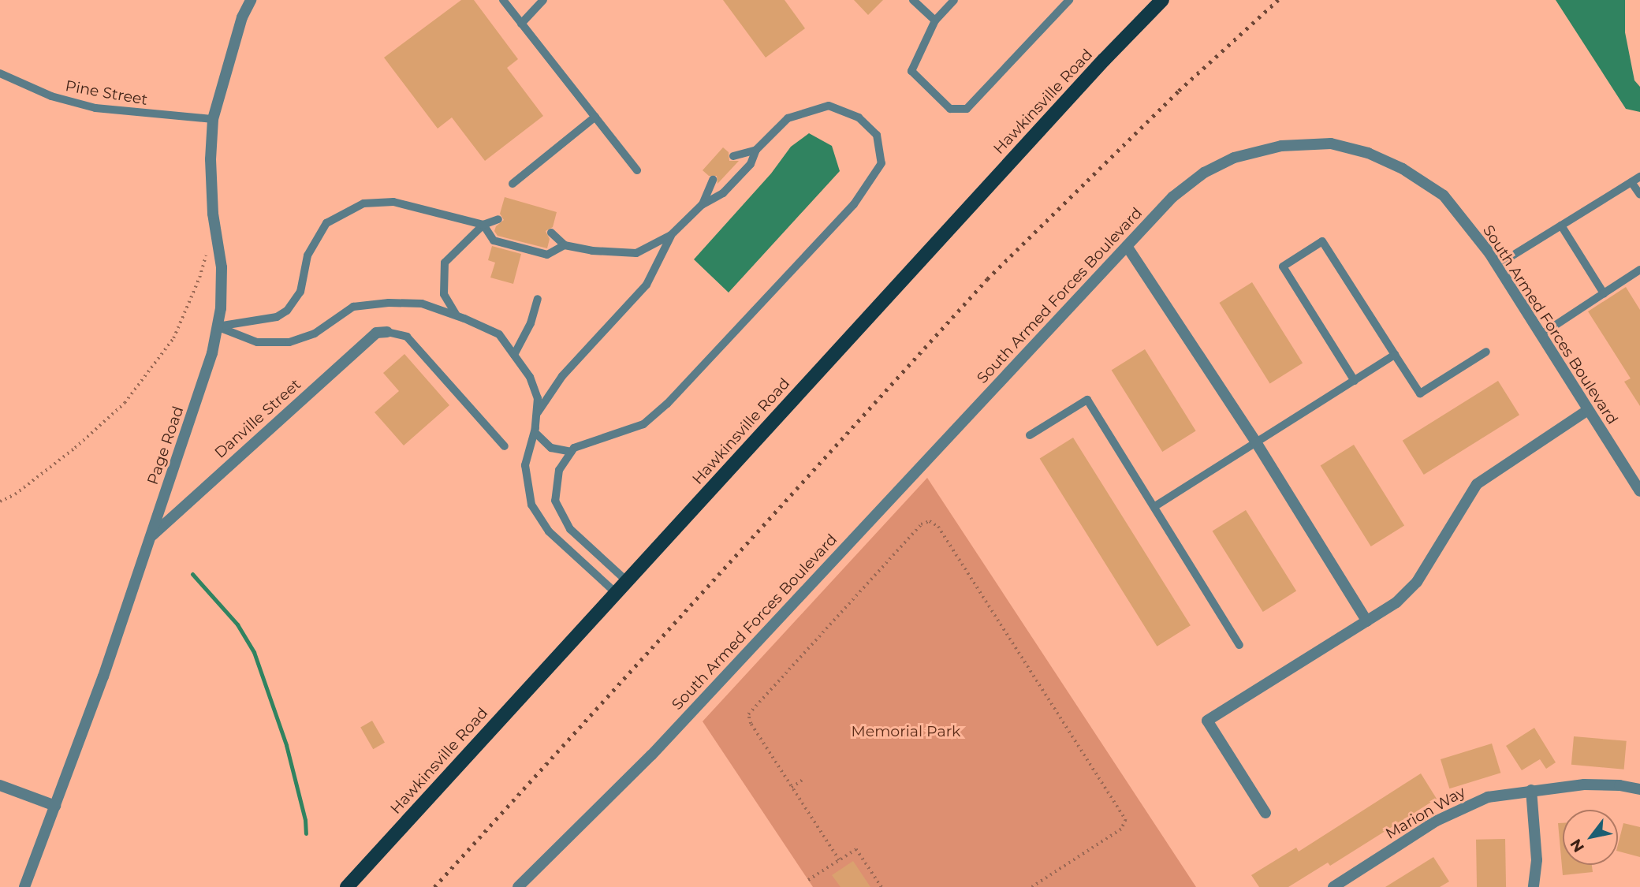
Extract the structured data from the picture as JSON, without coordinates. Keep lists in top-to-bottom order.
{
  "streets": {
    "main road": ["Hawkinsville Road"],
    "street": [
      "South Armed Forces Boulevard",
      "Danville Street",
      "Page Road",
      "Marion Way"
    ],
    "lane": ["Pine Street"]
  },
  "crossings": [
    ["Pine Street", "Page Road"],
    ["Danville Street", "Page Road"]
  ],
  "parks": ["Memorial Park"],
  "north": "bottom left"
}
